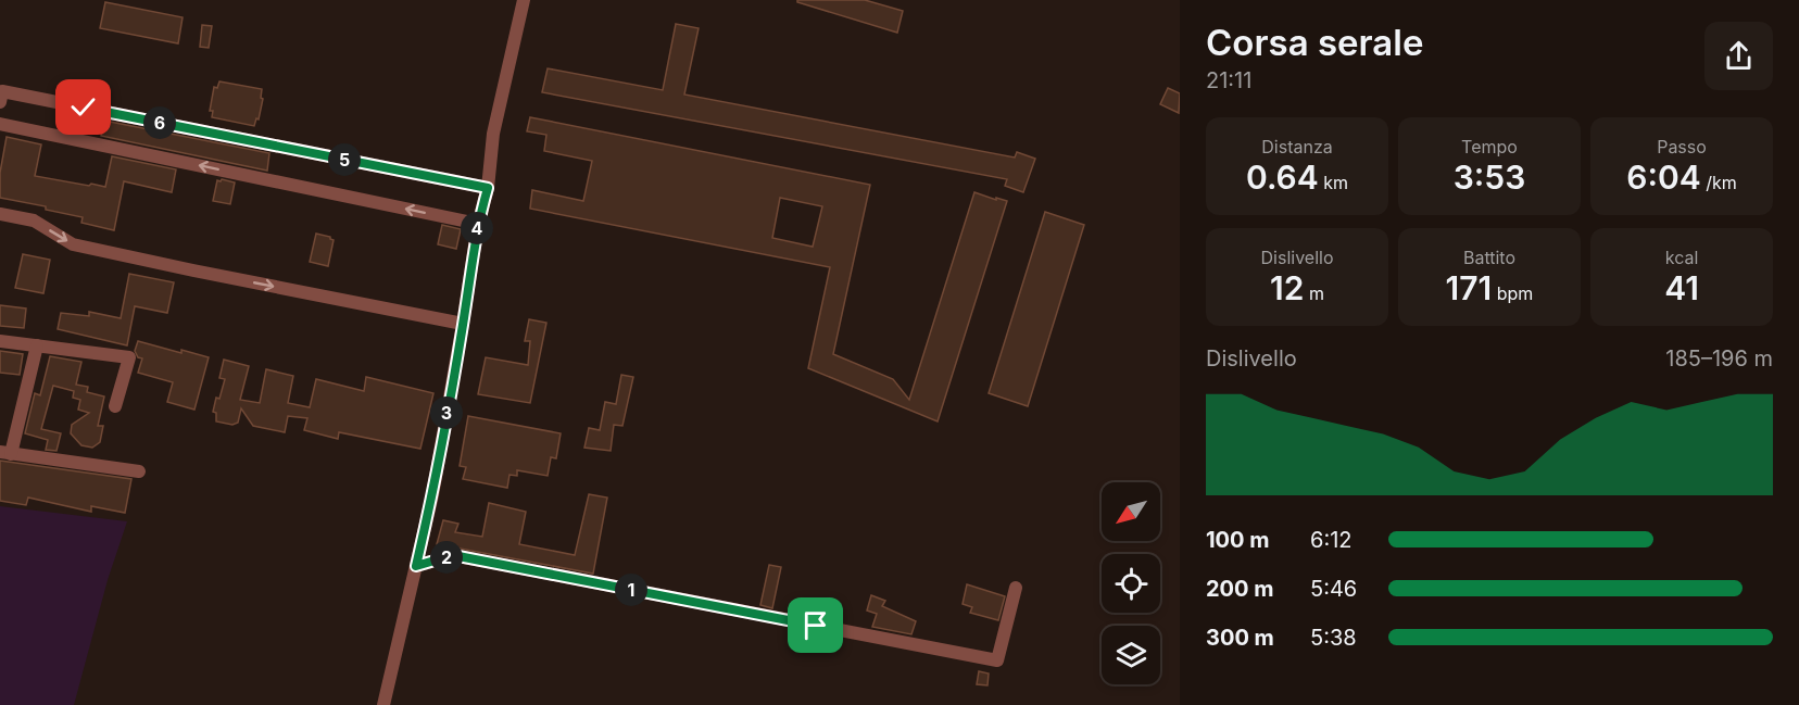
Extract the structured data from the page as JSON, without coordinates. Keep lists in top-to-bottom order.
{
  "north": "bottom left",
  "page": {
    "heading": ["Corsa serale", "21:11"],
    "pins": [
      "6",
      "5",
      "4",
      "3",
      "2",
      "1"
    ],
    "stats": [
      ["Distanza", "0.64 km"],
      ["Tempo", "3:53"],
      ["Passo", "6:04 /km"],
      ["Dislivello", "12 m"],
      ["Battito", "171 bpm"],
      ["kcal", "41"]
    ],
    "chart": ["Dislivello", "185–196 m"],
    "list": [
      {
        "name": "100 m",
        "note": "6:12"
      },
      {
        "name": "200 m",
        "note": "5:46"
      },
      {
        "name": "300 m",
        "note": "5:38"
      }
    ]
  }
}
